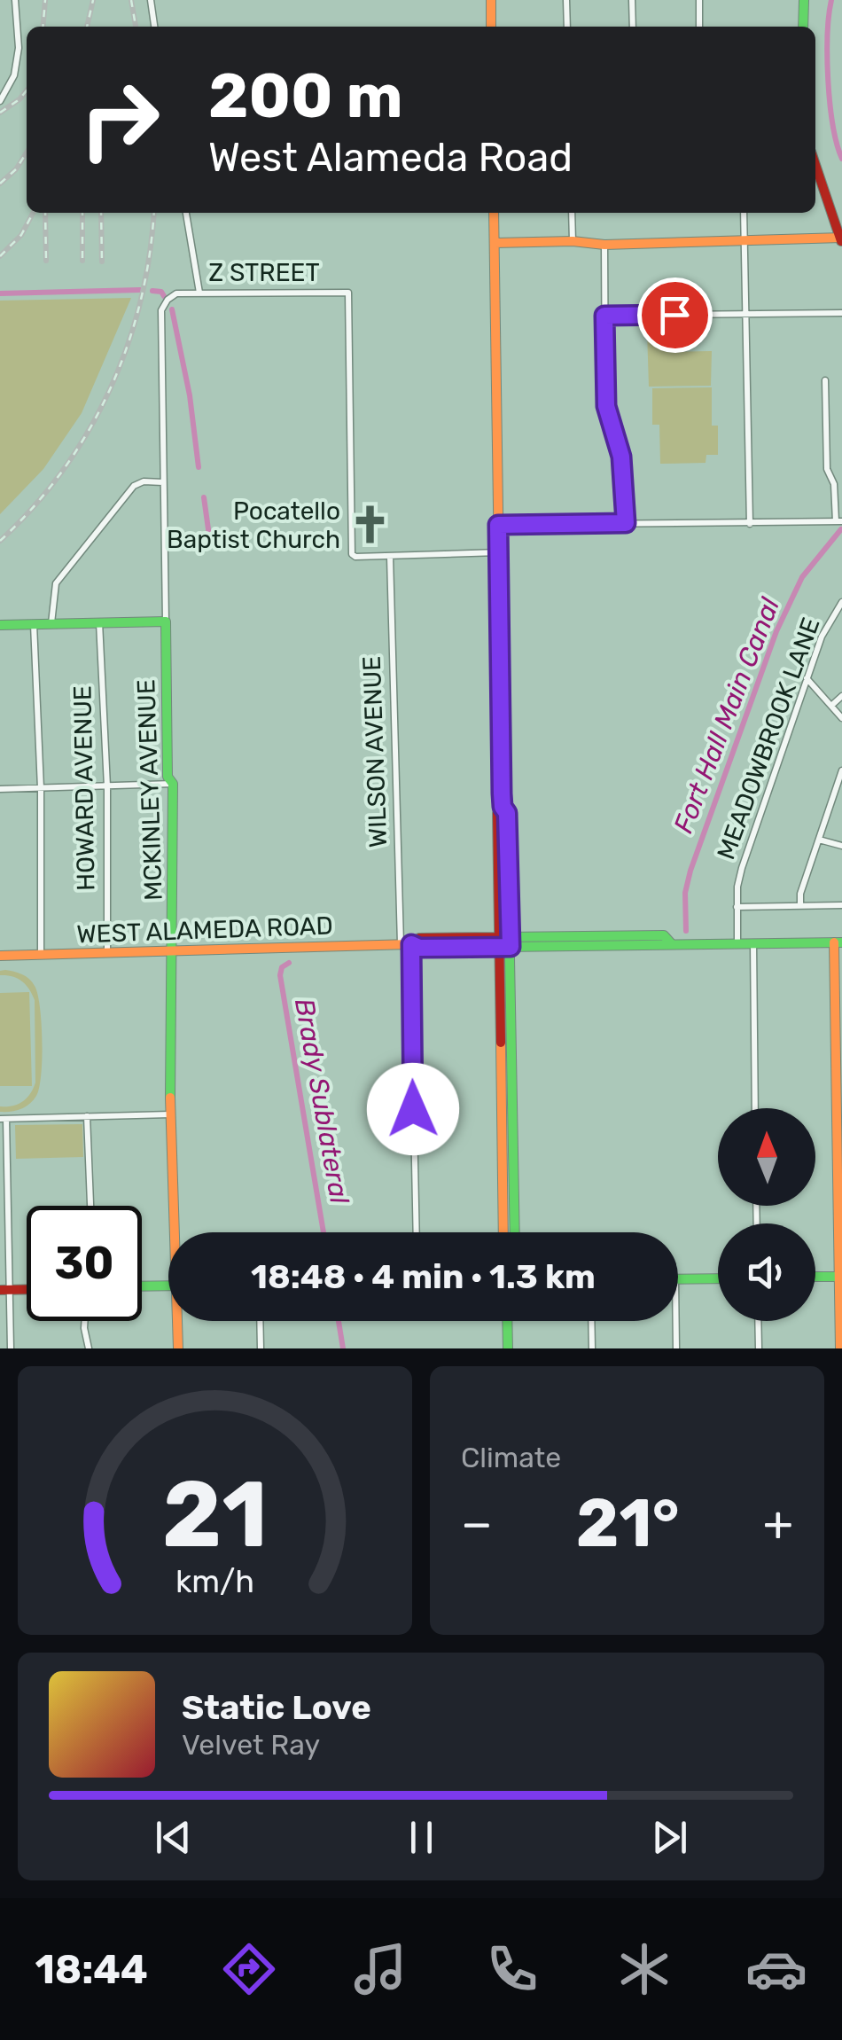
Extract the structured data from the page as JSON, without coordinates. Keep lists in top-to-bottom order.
{
  "streets": {
    "main road": ["MCKINLEY AVENUE", "WEST ALAMEDA ROAD"],
    "street": [
      "Z STREET",
      "MEADOWBROOK LANE",
      "WILSON AVENUE",
      "HOWARD AVENUE"
    ]
  },
  "crossings": [
    ["Z STREET", "WILSON AVENUE"],
    ["Z STREET", "MCKINLEY AVENUE"],
    ["MEADOWBROOK LANE", "WEST ALAMEDA ROAD"],
    ["WILSON AVENUE", "WEST ALAMEDA ROAD"],
    ["HOWARD AVENUE", "WEST ALAMEDA ROAD"],
    ["MCKINLEY AVENUE", "WEST ALAMEDA ROAD"]
  ],
  "water": ["Fort Hall Main Canal", "Brady Sublateral"],
  "places": {
    "church": ["Pocatello Baptist Church"]
  },
  "north": "top",
  "page": {
    "turn": ["200 m", "West Alameda Road"],
    "limit": "30",
    "trip": "18:48 · 4 min · 1.3 km",
    "tile": "Climate",
    "heat": ["−", "21°", "+"],
    "song": ["Static Love", "Velvet Ray"],
    "tabs": "18:44",
    "gauge": ["21", "km/h"]
  }
}
